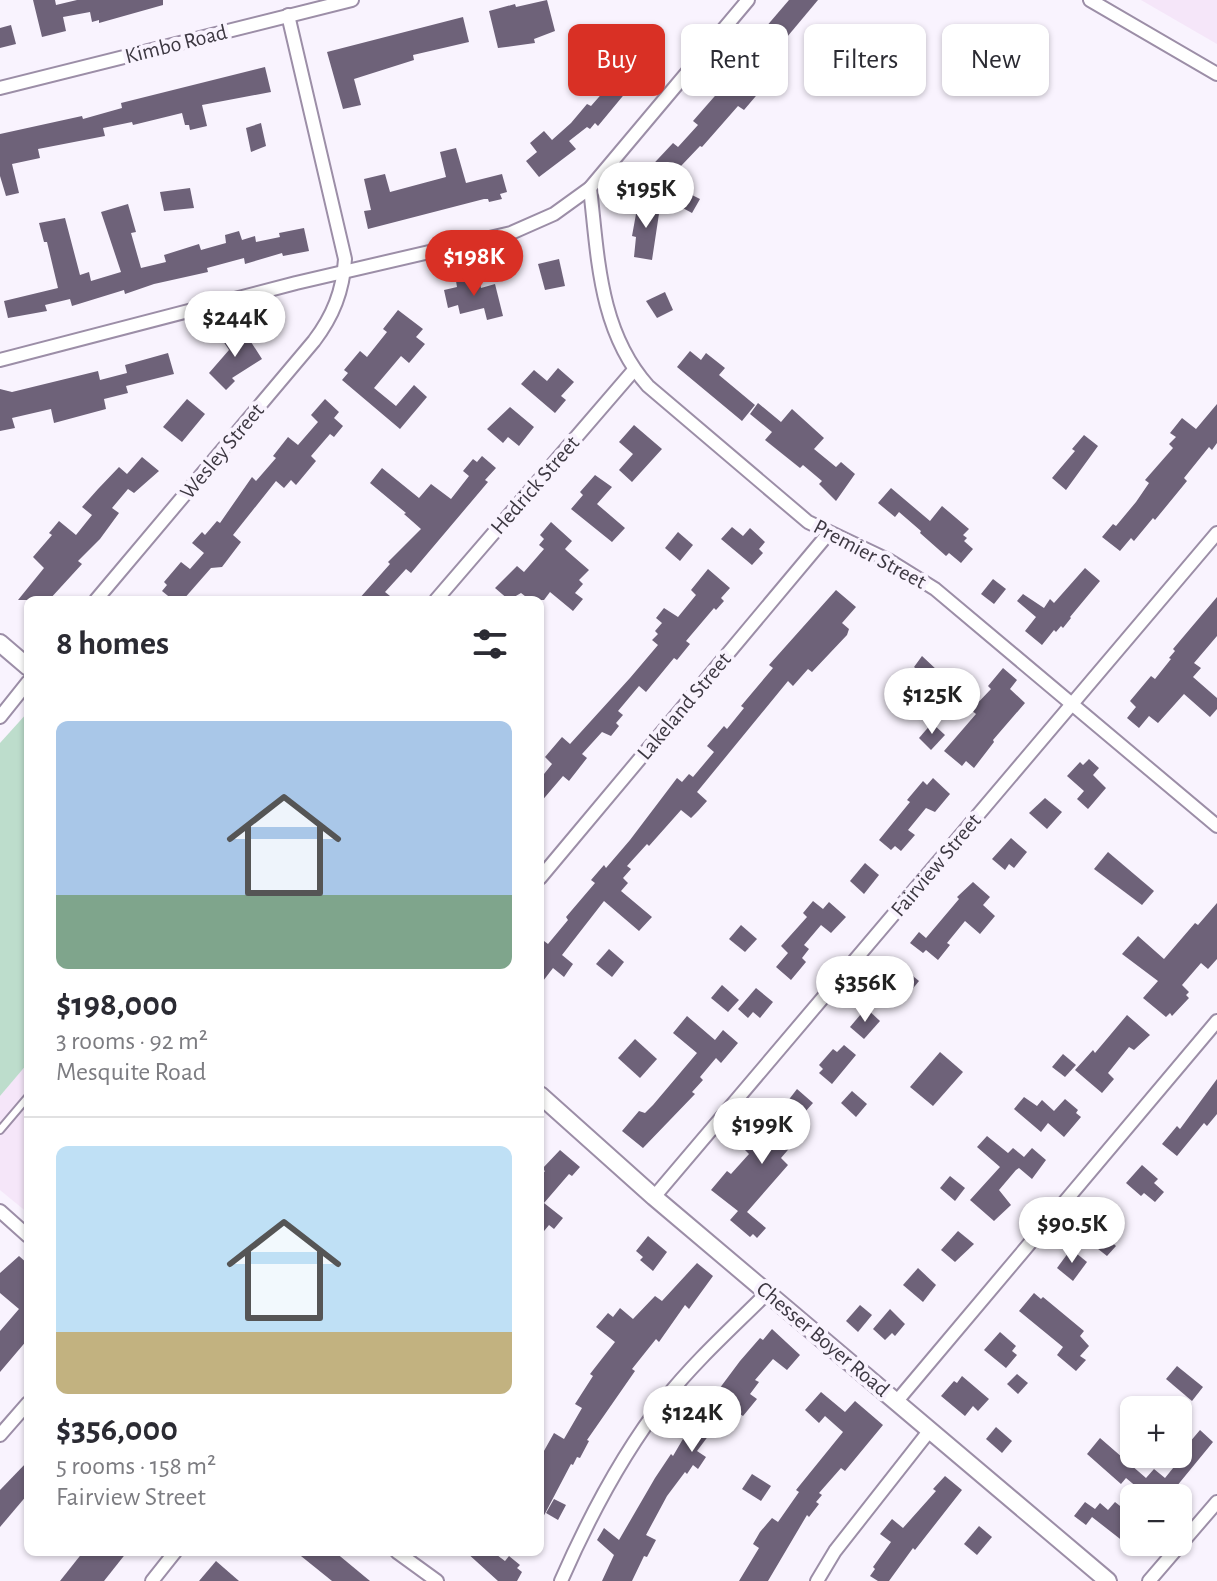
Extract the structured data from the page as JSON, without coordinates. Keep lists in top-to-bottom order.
{
  "streets": {
    "street": [
      "Kimbo Road",
      "Wesley Street",
      "Hedrick Street",
      "Premier Street",
      "Lakeland Street",
      "Fairview Street",
      "Chesser Boyer Road"
    ]
  },
  "crossings": [
    ["Kimbo Road", "Wesley Street"],
    ["Hedrick Street", "Premier Street"],
    ["Premier Street", "Lakeland Street"],
    ["Premier Street", "Fairview Street"],
    ["Fairview Street", "Chesser Boyer Road"]
  ],
  "page": {
    "chip": [
      "Buy",
      "Rent",
      "Filters",
      "New"
    ],
    "price": [
      "$195K",
      "$198K",
      "$244K",
      "$125K",
      "$356K",
      "$199K",
      "$90.5K",
      "$124K"
    ],
    "heading": "8 homes",
    "list": [
      {
        "name": "$198,000",
        "note": "3 rooms · 92 m² · Mesquite Road"
      },
      {
        "name": "$356,000",
        "note": "5 rooms · 158 m² · Fairview Street"
      }
    ],
    "map_buttons": ["+", "−"]
  }
}
